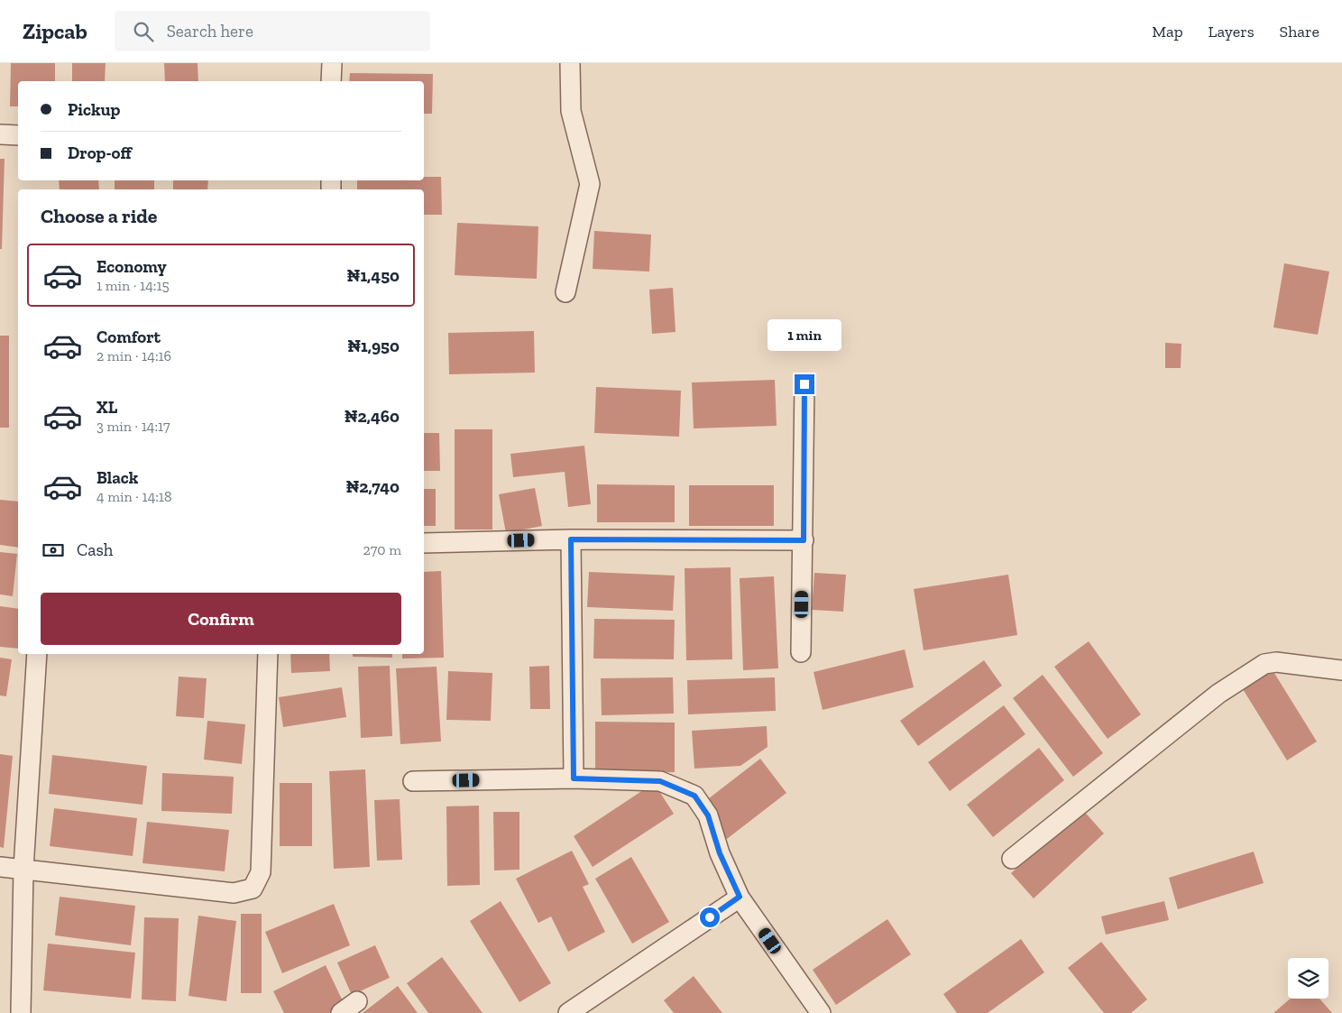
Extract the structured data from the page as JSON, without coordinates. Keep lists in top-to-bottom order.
{
  "page": {
    "header": "Zipcab",
    "search": "Search here",
    "nav": ["Map", "Layers", "Share"],
    "banner": ["Pickup", "Drop-off"],
    "heading": "Choose a ride",
    "list": [
      {
        "name": "Economy",
        "note": "1 min · 14:15",
        "value": "₦1,450"
      },
      {
        "name": "Comfort",
        "note": "2 min · 14:16",
        "value": "₦1,950"
      },
      {
        "name": "XL",
        "note": "3 min · 14:17",
        "value": "₦2,460"
      },
      {
        "name": "Black",
        "note": "4 min · 14:18",
        "value": "₦2,740"
      }
    ],
    "bubble": "1 min",
    "pay": ["Cash", "270 m"],
    "buttons": "Confirm"
  }
}
